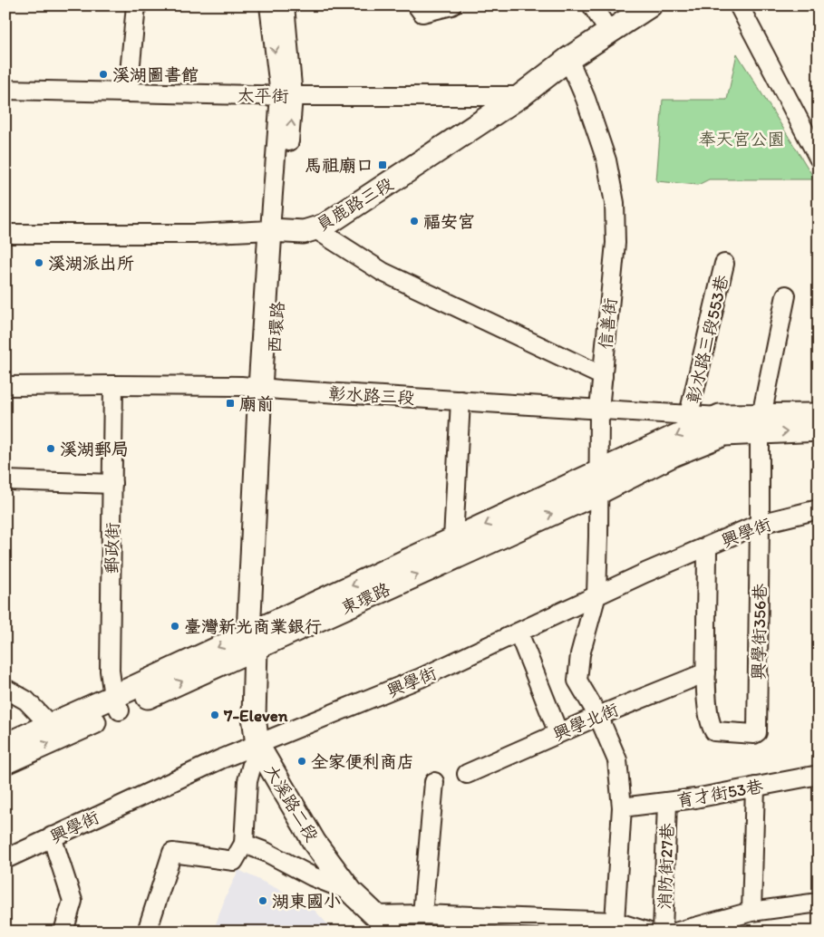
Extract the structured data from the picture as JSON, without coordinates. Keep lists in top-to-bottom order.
{
  "streets": {
    "main road": [
      "員鹿路三段",
      "西環路",
      "東環路",
      "大溪路二段"
    ],
    "street": [
      "太平街",
      "信善街",
      "彰水路三段553巷",
      "彰水路三段",
      "興學街",
      "郵政街",
      "興學街356巷",
      "興學北街",
      "育才街53巷",
      "消防街27巷"
    ]
  },
  "crossings": [
    ["太平街", "員鹿路三段"],
    ["太平街", "西環路"],
    ["員鹿路三段", "信善街"],
    ["員鹿路三段", "西環路"],
    ["信善街", "彰水路三段"],
    ["信善街", "興學街"],
    ["信善街", "東環路"],
    ["信善街", "興學北街"],
    ["信善街", "育才街53巷"],
    ["西環路", "彰水路三段"],
    ["西環路", "東環路"],
    ["西環路", "大溪路二段"],
    ["彰水路三段553巷", "彰水路三段"],
    ["彰水路三段", "郵政街"],
    ["彰水路三段", "東環路"],
    ["興學街", "興學街356巷"],
    ["興學街", "大溪路二段"],
    ["郵政街", "東環路"],
    ["東環路", "大溪路二段"],
    ["興學街356巷", "興學北街"],
    ["育才街53巷", "消防街27巷"]
  ],
  "parks": ["奉天宮公園"],
  "places": {
    "other": [
      "溪湖圖書館",
      "福安宮",
      "溪湖派出所",
      "溪湖郵局",
      "臺灣新光商業銀行",
      "7-Eleven",
      "全家便利商店",
      "湖東國小"
    ],
    "transit": ["馬祖廟口", "廟前"]
  }
}
